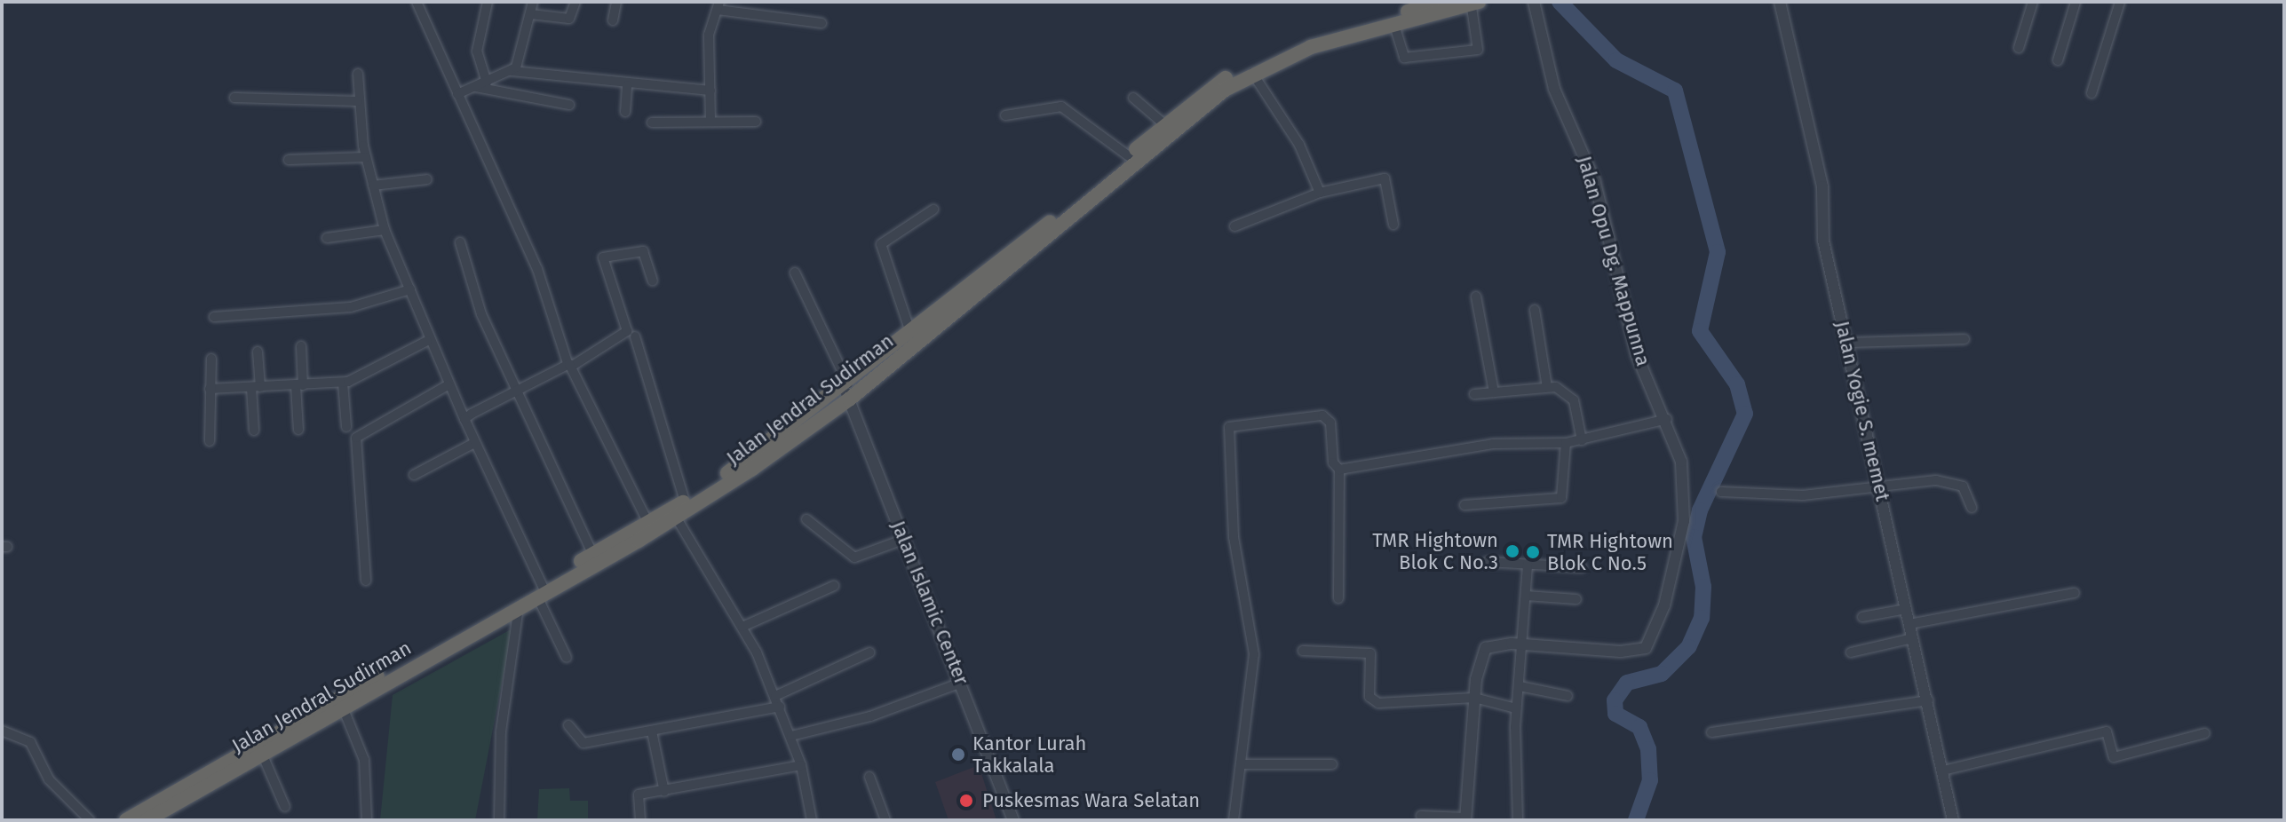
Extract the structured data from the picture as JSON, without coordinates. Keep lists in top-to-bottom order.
{
  "streets": {
    "highway": ["Jalan Jendral Sudirman"],
    "street": ["Jalan Opu Dg. Mappunna", "Jalan Yogie S. memet", "Jalan Islamic Center"]
  },
  "crossings": [
    ["Jalan Jendral Sudirman", "Jalan Islamic Center"]
  ],
  "places": [
    "TMR Hightown Blok C No.3",
    "TMR Hightown Blok C No.5",
    "Kantor Lurah Takkalala",
    "Puskesmas Wara Selatan"
  ]
}
